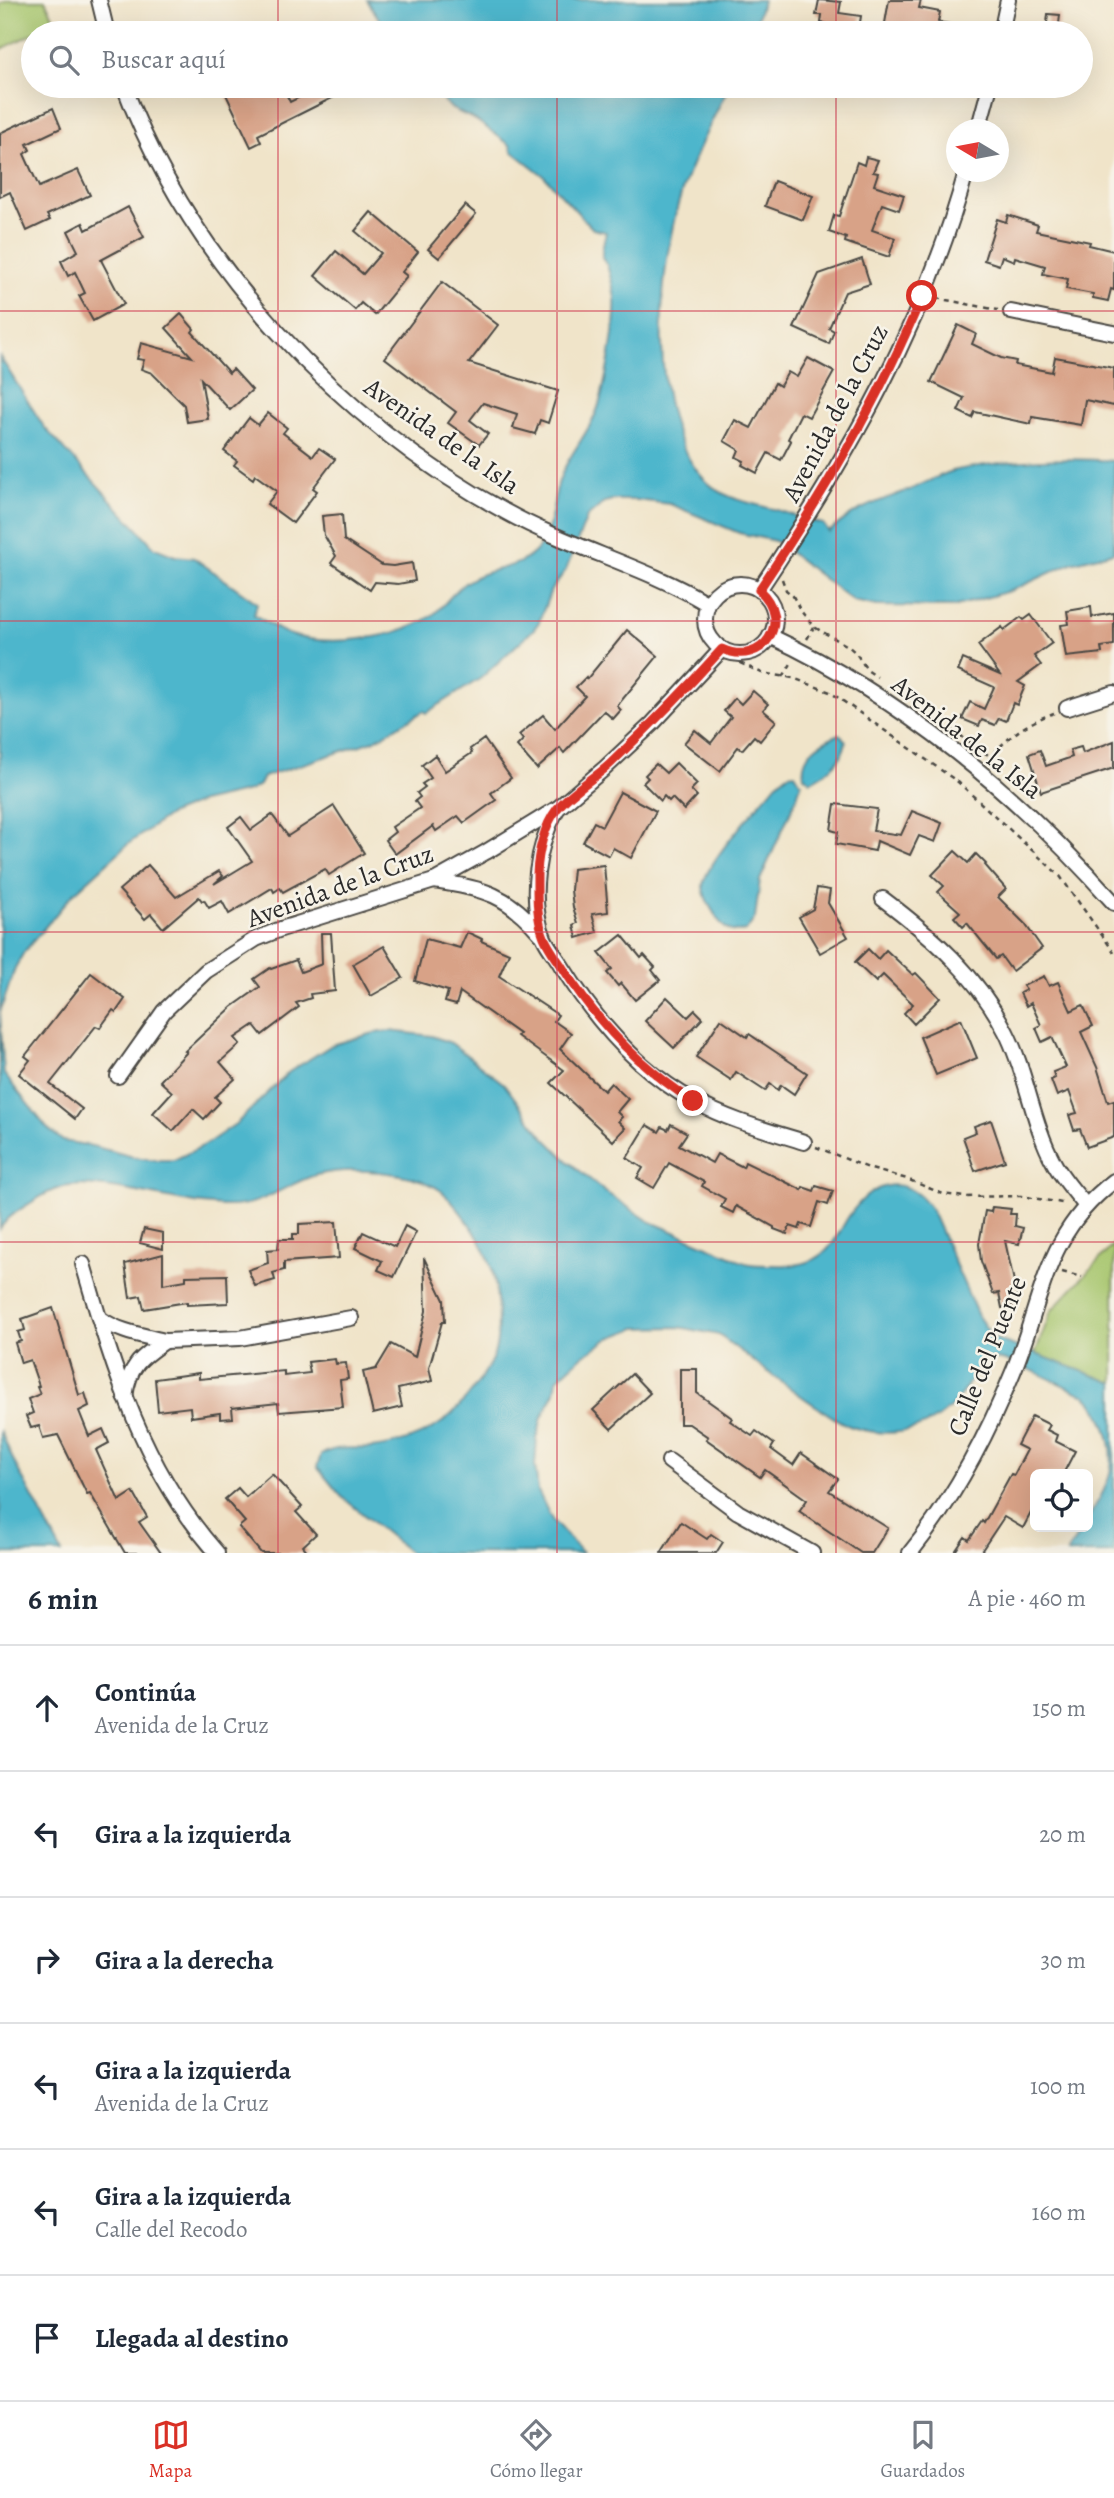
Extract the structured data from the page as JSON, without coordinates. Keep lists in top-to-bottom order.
{
  "streets": {
    "street": ["Avenida de la Cruz", "Avenida de la Isla", "Calle del Puente"]
  },
  "crossings": [
    ["Avenida de la Cruz", "Avenida de la Isla"]
  ],
  "north": "left",
  "page": {
    "search": "Buscar aquí",
    "heading": ["6 min", "A pie · 460 m"],
    "list": [
      ["Continúa", "Avenida de la Cruz", "150 m"],
      ["Gira a la izquierda", "20 m"],
      ["Gira a la derecha", "30 m"],
      ["Gira a la izquierda", "Avenida de la Cruz", "100 m"],
      ["Gira a la izquierda", "Calle del Recodo", "160 m"],
      "Llegada al destino"
    ],
    "nav": ["Mapa", "Cómo llegar", "Guardados"]
  }
}
